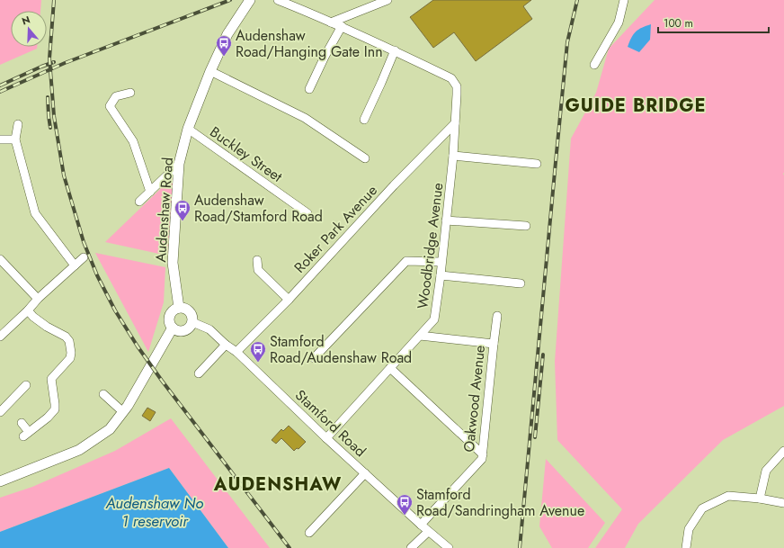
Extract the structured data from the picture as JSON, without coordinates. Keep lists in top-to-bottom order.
{
  "streets": {
    "main road": ["Audenshaw Road"],
    "street": [
      "Buckley Street",
      "Roker Park Avenue",
      "Woodbridge Avenue",
      "Oakwood Avenue",
      "Stamford Road"
    ]
  },
  "crossings": [
    ["Buckley Street", "Audenshaw Road"],
    ["Audenshaw Road", "Stamford Road"],
    ["Roker Park Avenue", "Woodbridge Avenue"],
    ["Roker Park Avenue", "Stamford Road"],
    ["Woodbridge Avenue", "Stamford Road"],
    ["Oakwood Avenue", "Stamford Road"]
  ],
  "districts": ["GUIDE BRIDGE", "AUDENSHAW"],
  "water": ["Audenshaw No 1 reservoir"],
  "places": {
    "bus stop": [
      "Audenshaw Road/Hanging Gate Inn",
      "Audenshaw Road/Stamford Road",
      "Stamford Road/Audenshaw Road",
      "Stamford Road/Sandringham Avenue"
    ]
  },
  "scale_bar": "100 m",
  "north": "top"
}
